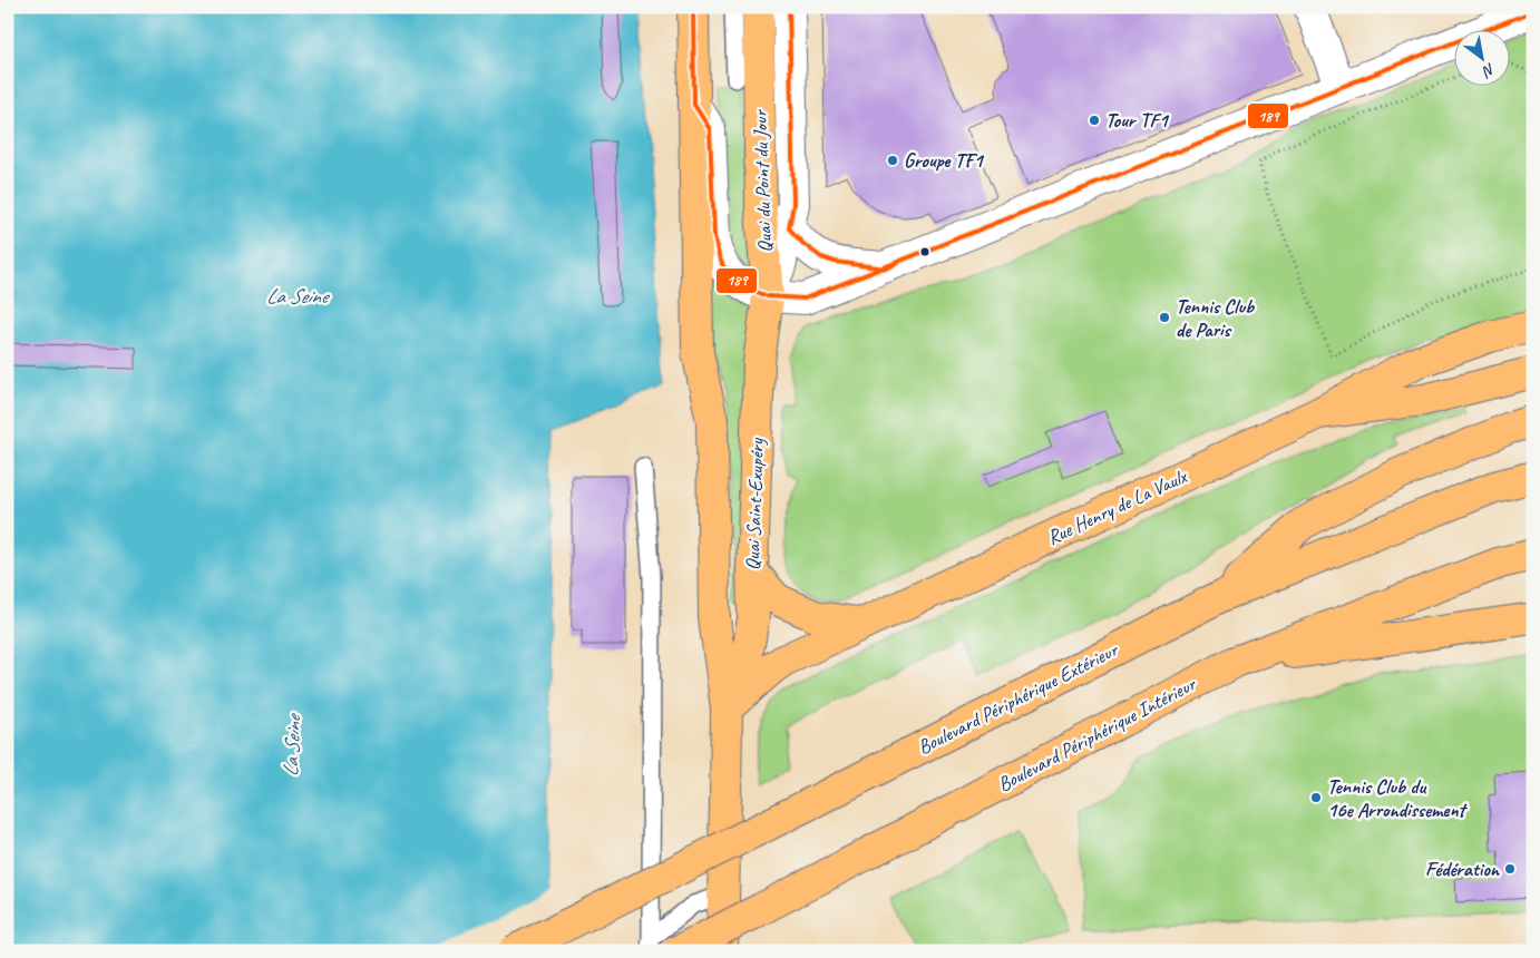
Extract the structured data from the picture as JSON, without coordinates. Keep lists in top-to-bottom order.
{
  "streets": {
    "main road": [
      "Quai du Point du Jour",
      "Quai Saint-Exupéry",
      "Rue Henry de La Vaulx",
      "Boulevard Périphérique Extérieur",
      "Boulevard Périphérique Intérieur"
    ]
  },
  "crossings": [
    ["Quai du Point du Jour", "Quai Saint-Exupéry"],
    ["Quai Saint-Exupéry", "Rue Henry de La Vaulx"]
  ],
  "water": ["La Seine"],
  "places": [
    "Tour TF1",
    "Groupe TF1",
    "Tennis Club de Paris",
    "Tennis Club du 16e Arrondissement",
    "Fédération"
  ],
  "lines": ["transit line 189"],
  "north": "bottom right"
}
